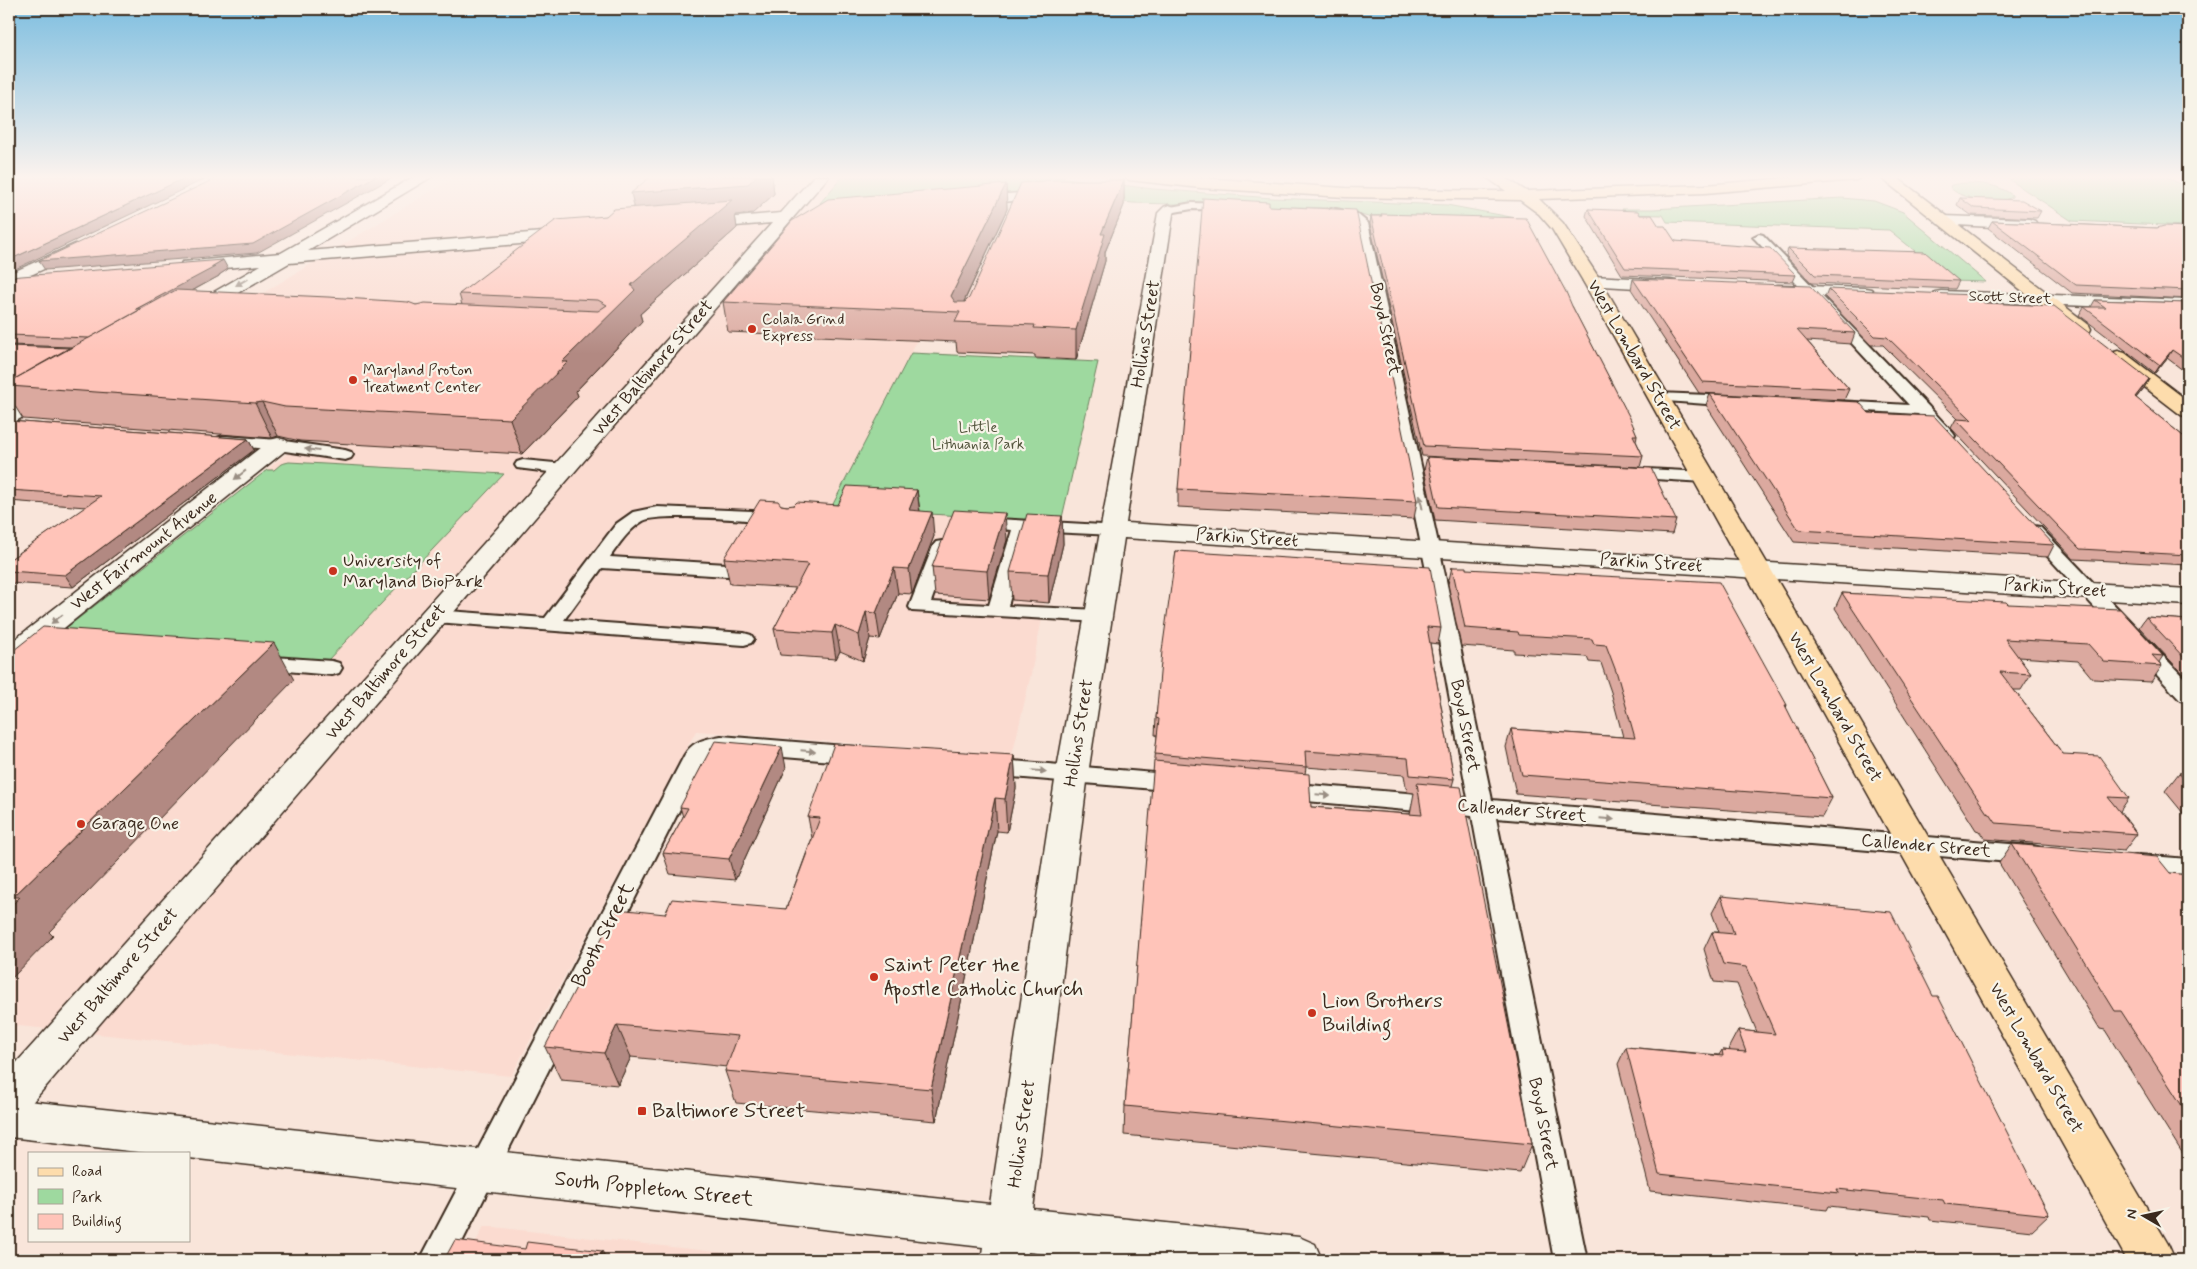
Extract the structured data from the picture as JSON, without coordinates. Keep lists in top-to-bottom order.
{
  "streets": {
    "main road": ["West Lombard Street"],
    "street": [
      "Scott Street",
      "Hollins Street",
      "West Baltimore Street",
      "Parkin Street",
      "West Fairmount Avenue",
      "South Poppleton Street"
    ],
    "lane": ["Boyd Street", "Callender Street", "Booth Street"]
  },
  "crossings": [
    ["Boyd Street", "Parkin Street"],
    ["Boyd Street", "Callender Street"],
    ["Hollins Street", "Parkin Street"],
    ["Hollins Street", "South Poppleton Street"],
    ["West Lombard Street", "Parkin Street"],
    ["West Lombard Street", "Callender Street"],
    ["Booth Street", "South Poppleton Street"]
  ],
  "one_way": ["West Fairmount Avenue", "Callender Street", "Booth Street"],
  "parks": ["Little Lithuania Park"],
  "places": {
    "other": [
      "Colala Grind Express",
      "Maryland Proton Treatment Center",
      "University of Maryland BioPark",
      "Garage One",
      "Saint Peter the Apostle Catholic Church",
      "Lion Brothers Building"
    ],
    "transit": ["Baltimore Street"]
  },
  "legend": ["Road", "Park", "Building"],
  "north": "left"
}
